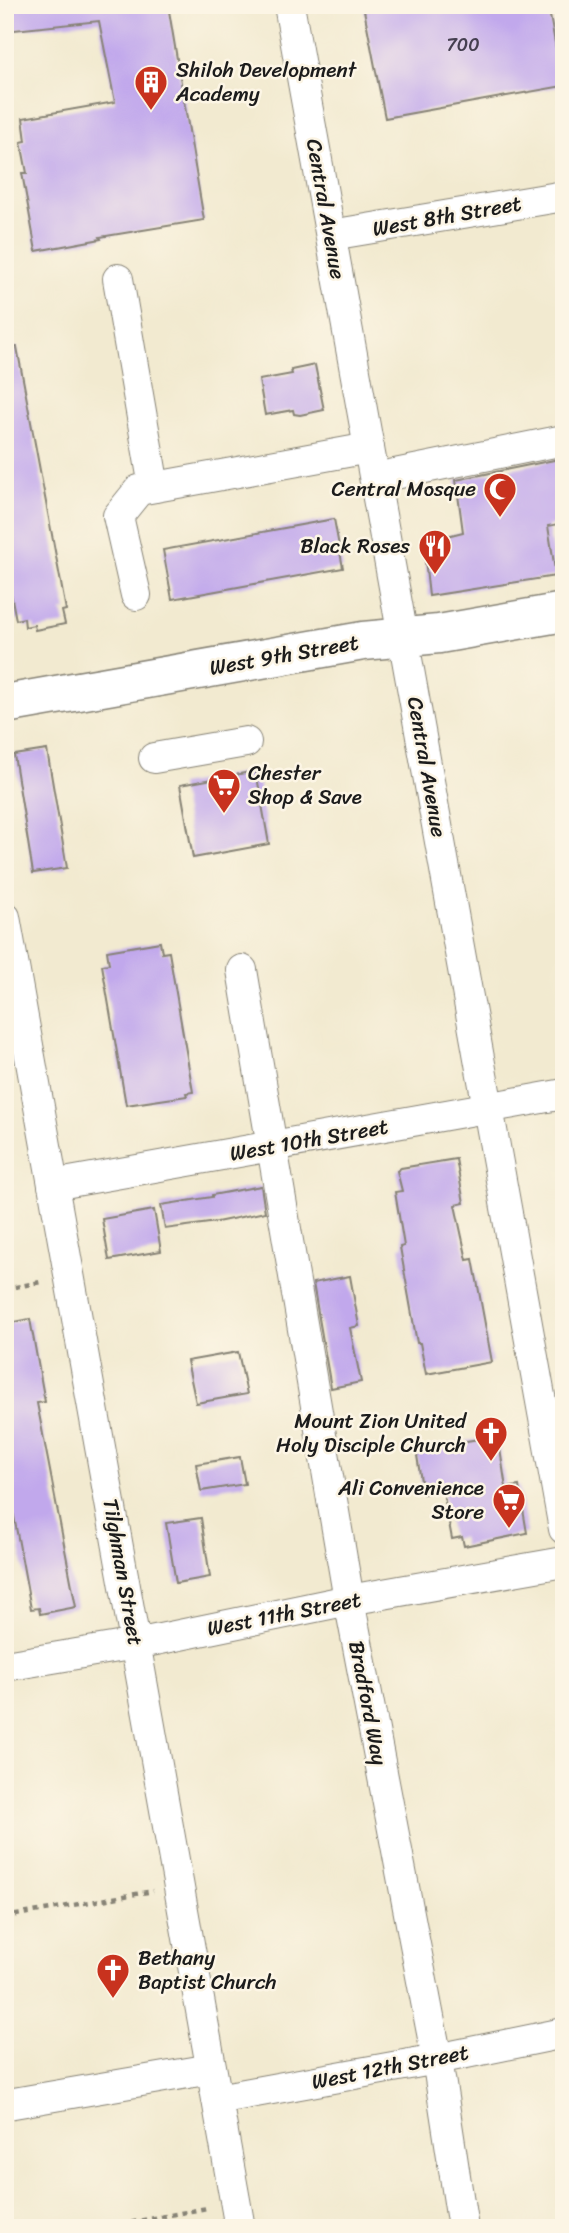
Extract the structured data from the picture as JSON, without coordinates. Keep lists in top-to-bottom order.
{
  "streets": {
    "main road": ["West 9th Street"],
    "street": [
      "Central Avenue",
      "West 8th Street",
      "West 10th Street",
      "Tilghman Street",
      "West 11th Street",
      "Bradford Way",
      "West 12th Street"
    ]
  },
  "crossings": [
    ["Central Avenue", "West 8th Street"],
    ["Central Avenue", "West 9th Street"],
    ["Central Avenue", "West 10th Street"],
    ["West 10th Street", "Tilghman Street"],
    ["West 10th Street", "Bradford Way"],
    ["Tilghman Street", "West 11th Street"],
    ["Tilghman Street", "West 12th Street"],
    ["West 11th Street", "Bradford Way"],
    ["Bradford Way", "West 12th Street"]
  ],
  "places": {
    "building": ["Shiloh Development Academy"],
    "mosque": ["Central Mosque"],
    "restaurant": ["Black Roses"],
    "supermarket": ["Chester Shop & Save", "Ali Convenience Store"],
    "church": ["Mount Zion United Holy Disciple Church", "Bethany Baptist Church"]
  },
  "house_numbers": ["700"]
}
